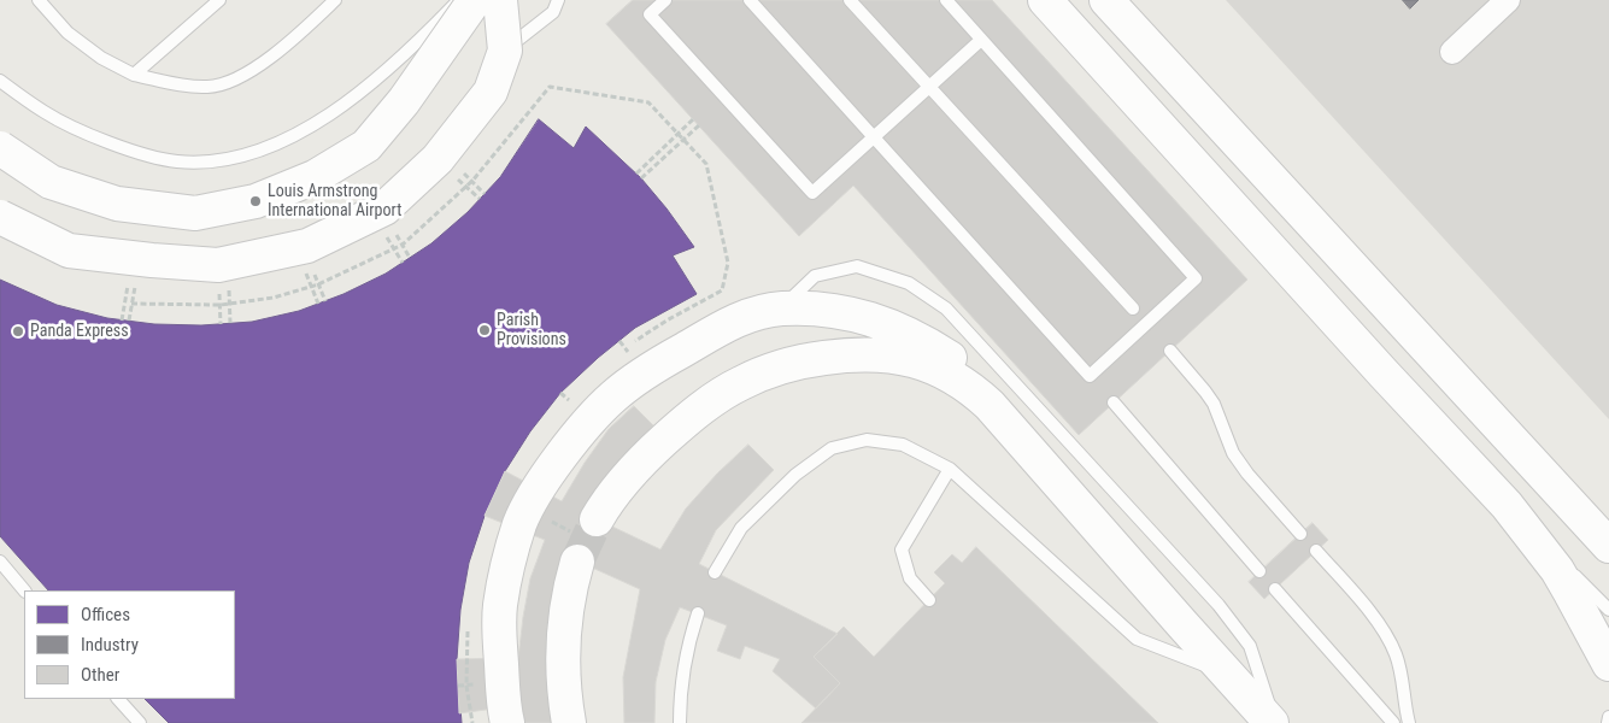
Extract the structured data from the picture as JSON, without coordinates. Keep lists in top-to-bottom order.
{
  "places": ["Louis Armstrong International Airport", "Parish Provisions", "Panda Express"],
  "legend": ["Offices", "Industry", "Other"]
}
